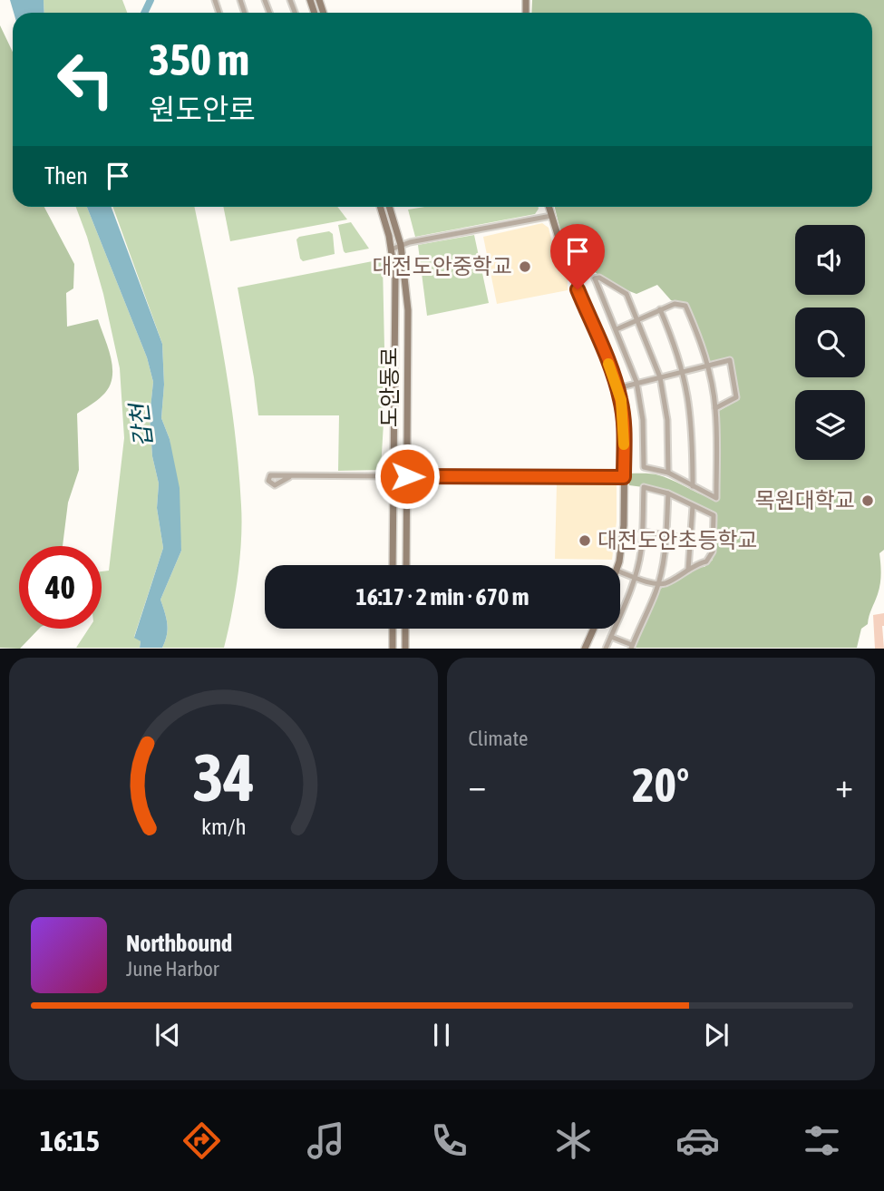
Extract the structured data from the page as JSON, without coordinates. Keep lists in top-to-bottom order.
{
  "streets": {
    "main road": ["도안동로"]
  },
  "water": ["갑천"],
  "places": ["대전도안중학교", "목원대학교", "대전도안초등학교"],
  "page": {
    "turn": ["350 m", "원도안로"],
    "then": "Then",
    "limit": "40",
    "trip": "16:17 · 2 min · 670 m",
    "tile": "Climate",
    "heat": ["−", "20°", "+"],
    "song": ["Northbound", "June Harbor"],
    "tabs": "16:15",
    "gauge": ["34", "km/h"]
  }
}
